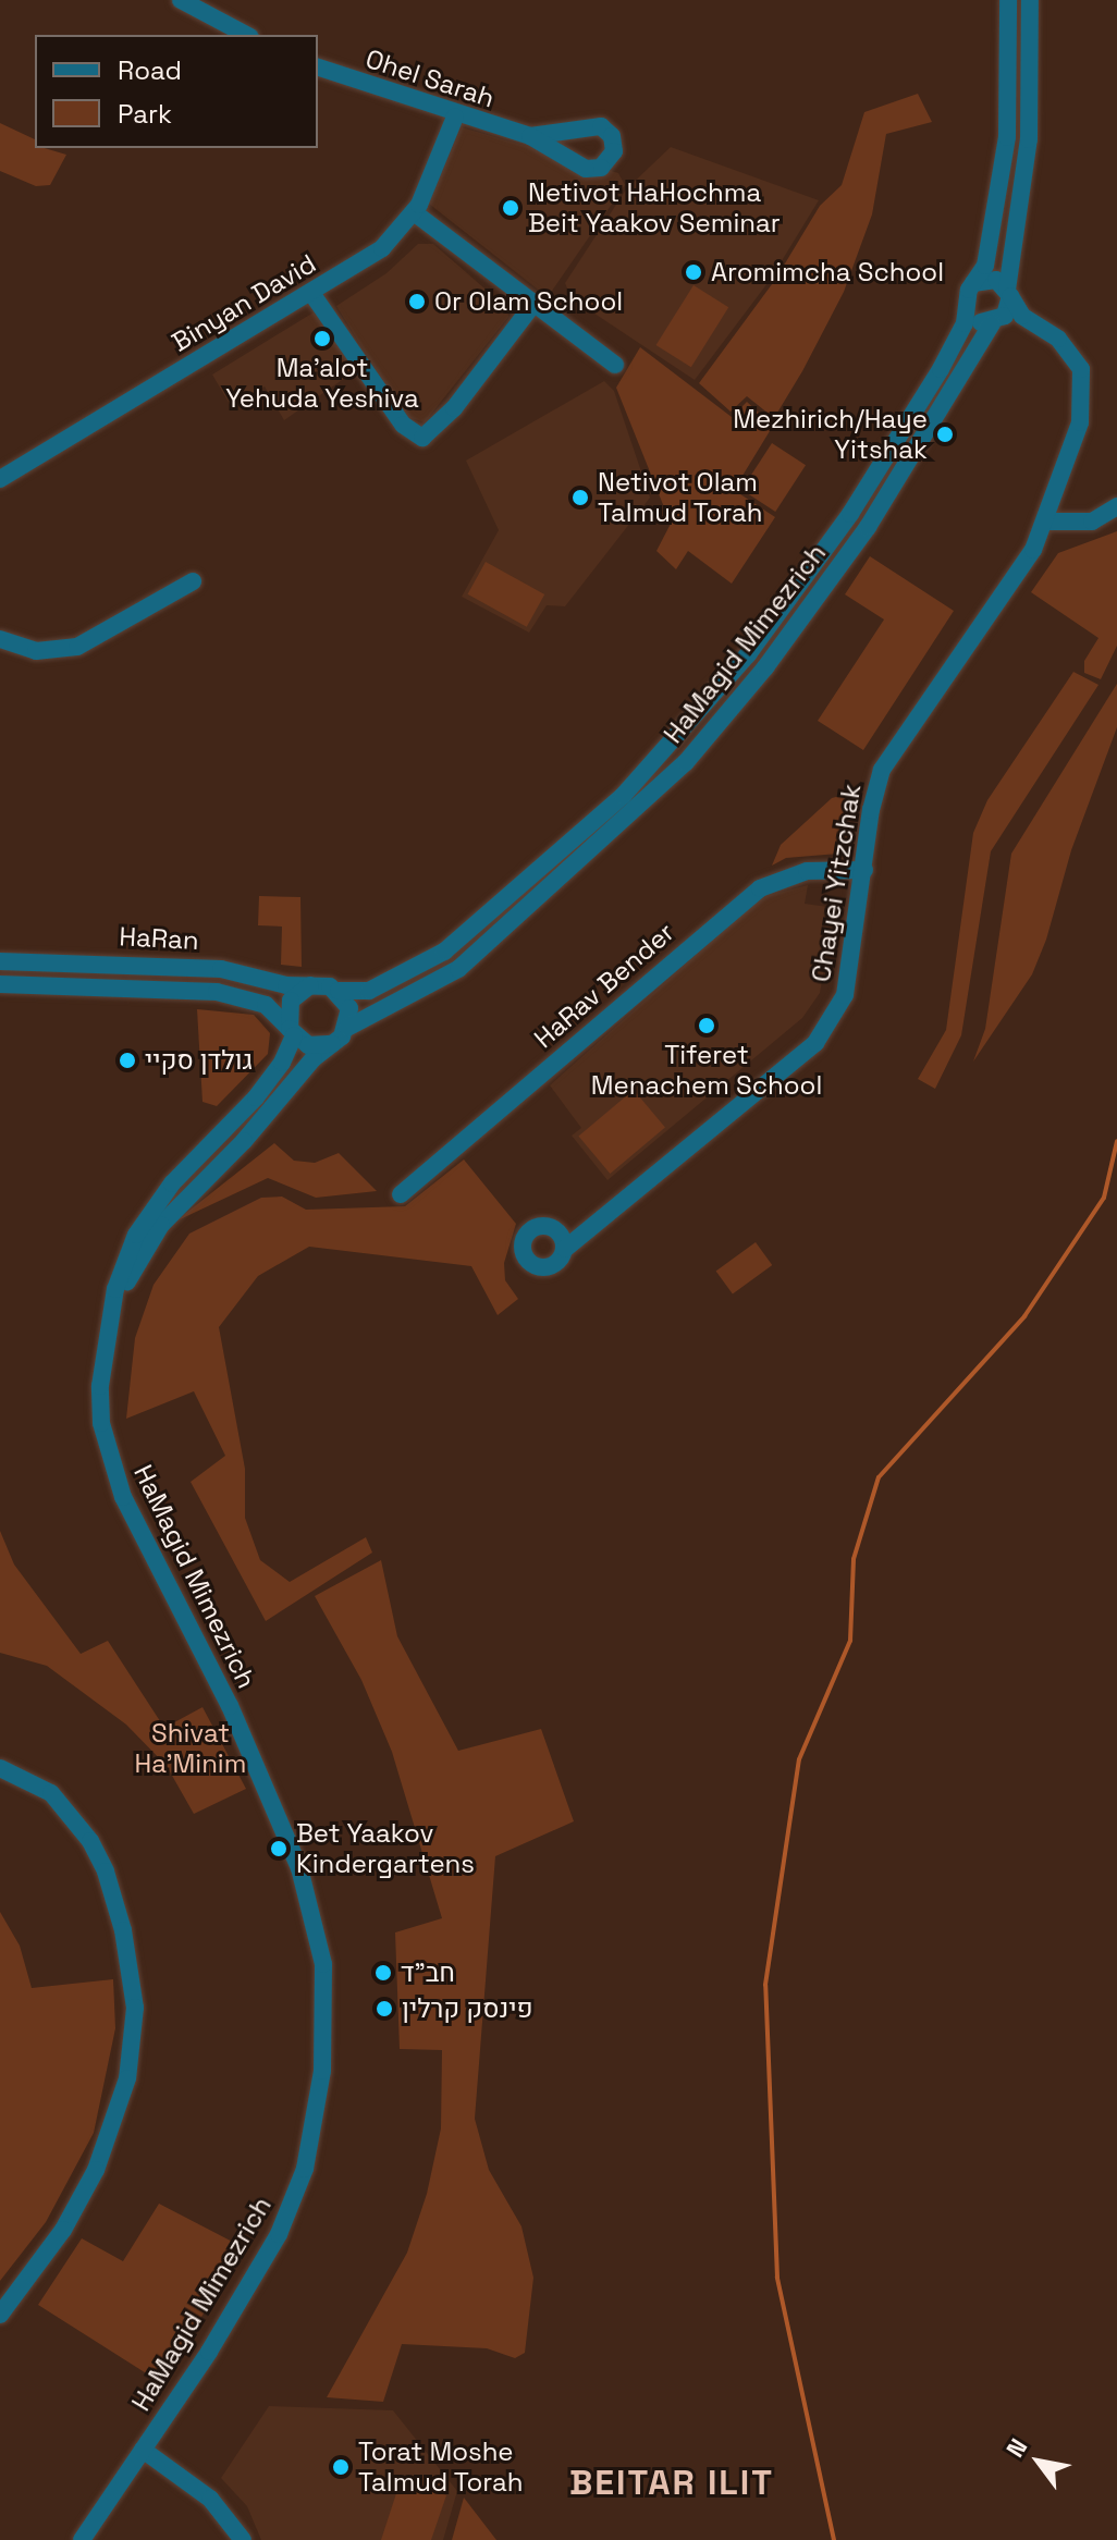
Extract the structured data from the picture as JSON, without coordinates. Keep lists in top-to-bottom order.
{
  "streets": {
    "street": [
      "Ohel Sarah",
      "Binyan David",
      "HaMagid Mimezrich",
      "Chayei Yitzchak",
      "HaRan",
      "HaRav Bender"
    ]
  },
  "crossings": [
    ["Ohel Sarah", "Binyan David"],
    ["HaMagid Mimezrich", "Chayei Yitzchak"],
    ["HaMagid Mimezrich", "HaRan"],
    ["Chayei Yitzchak", "HaRav Bender"]
  ],
  "districts": ["BEITAR ILIT"],
  "parks": ["Shivat Ha'Minim"],
  "places": [
    "Netivot HaHochma Beit Yaakov Seminar",
    "Aromimcha School",
    "Or Olam School",
    "Ma'alot Yehuda Yeshiva",
    "Mezhirich/Haye Yitshak",
    "Netivot Olam Talmud Torah",
    "Tiferet Menachem School",
    "גולדן סקיי",
    "Bet Yaakov Kindergartens",
    "חב\"ד",
    "פינסק קרלין",
    "Torat Moshe Talmud Torah"
  ],
  "legend": ["Road", "Park"],
  "north": "top left"
}
